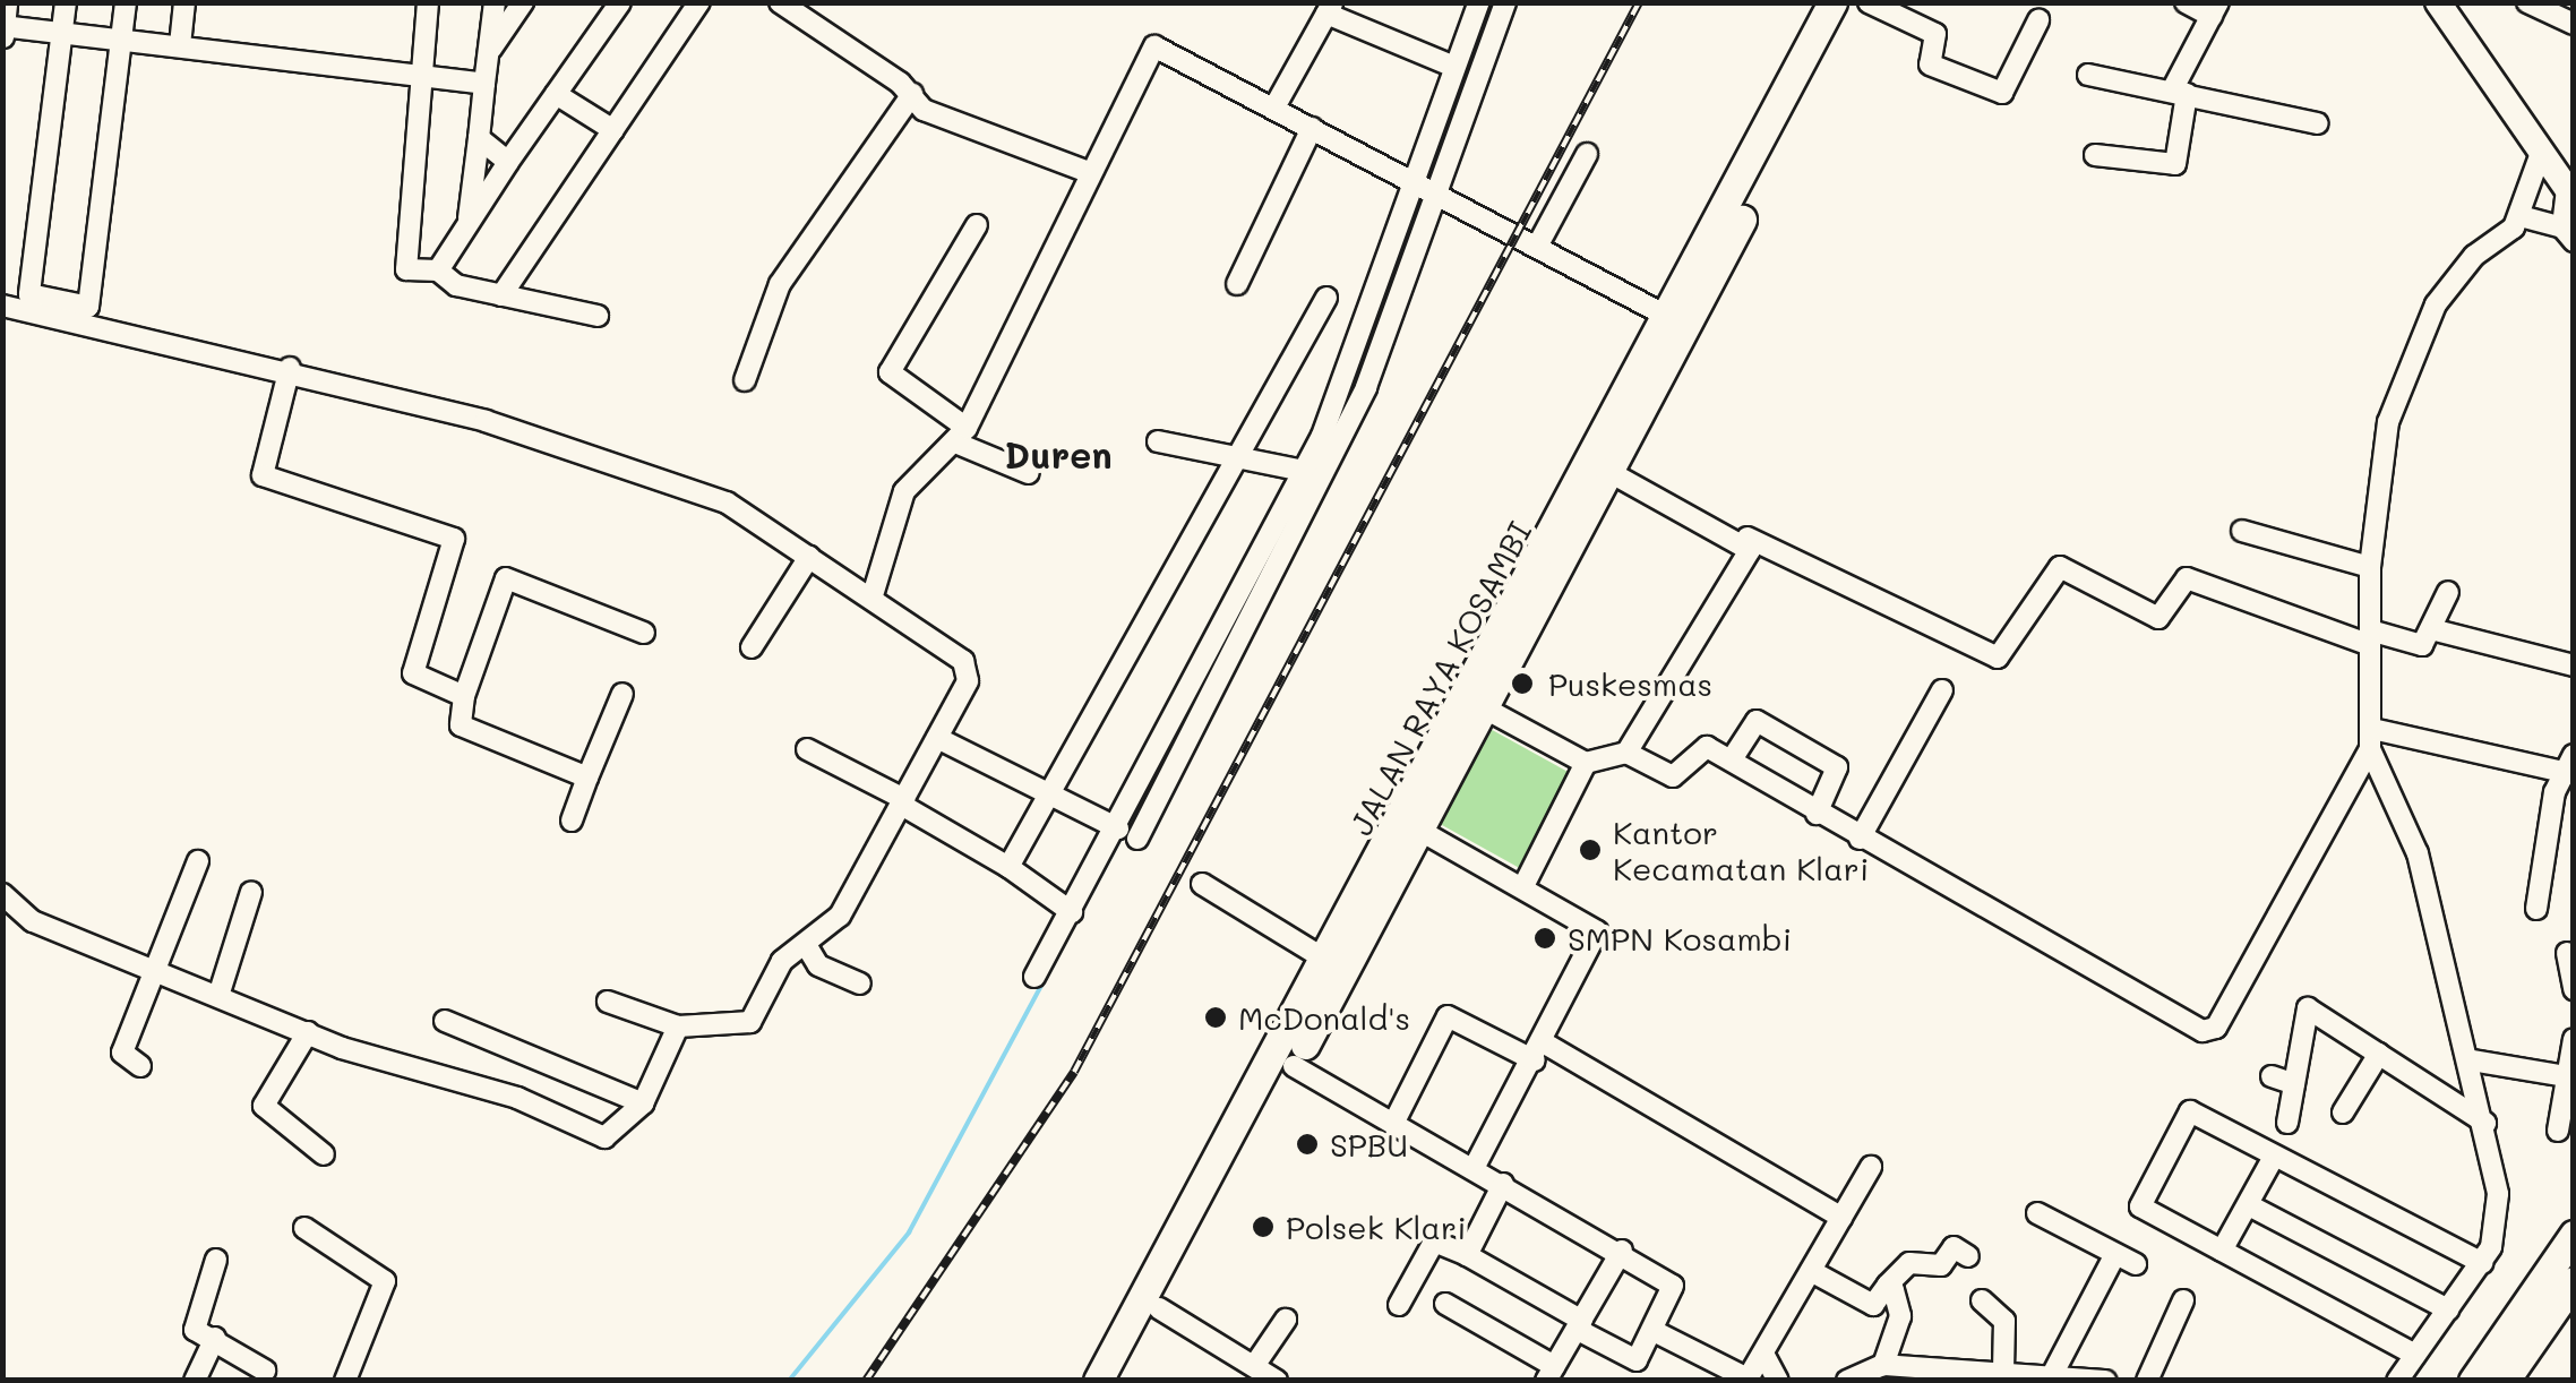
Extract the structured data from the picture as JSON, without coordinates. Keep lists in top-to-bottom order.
{
  "streets": {
    "highway": ["JALAN RAYA KOSAMBI"]
  },
  "districts": ["Duren"],
  "places": [
    "Puskesmas",
    "Kantor Kecamatan Klari",
    "SMPN Kosambi",
    "McDonald's",
    "SPBU",
    "Polsek Klari"
  ]
}
